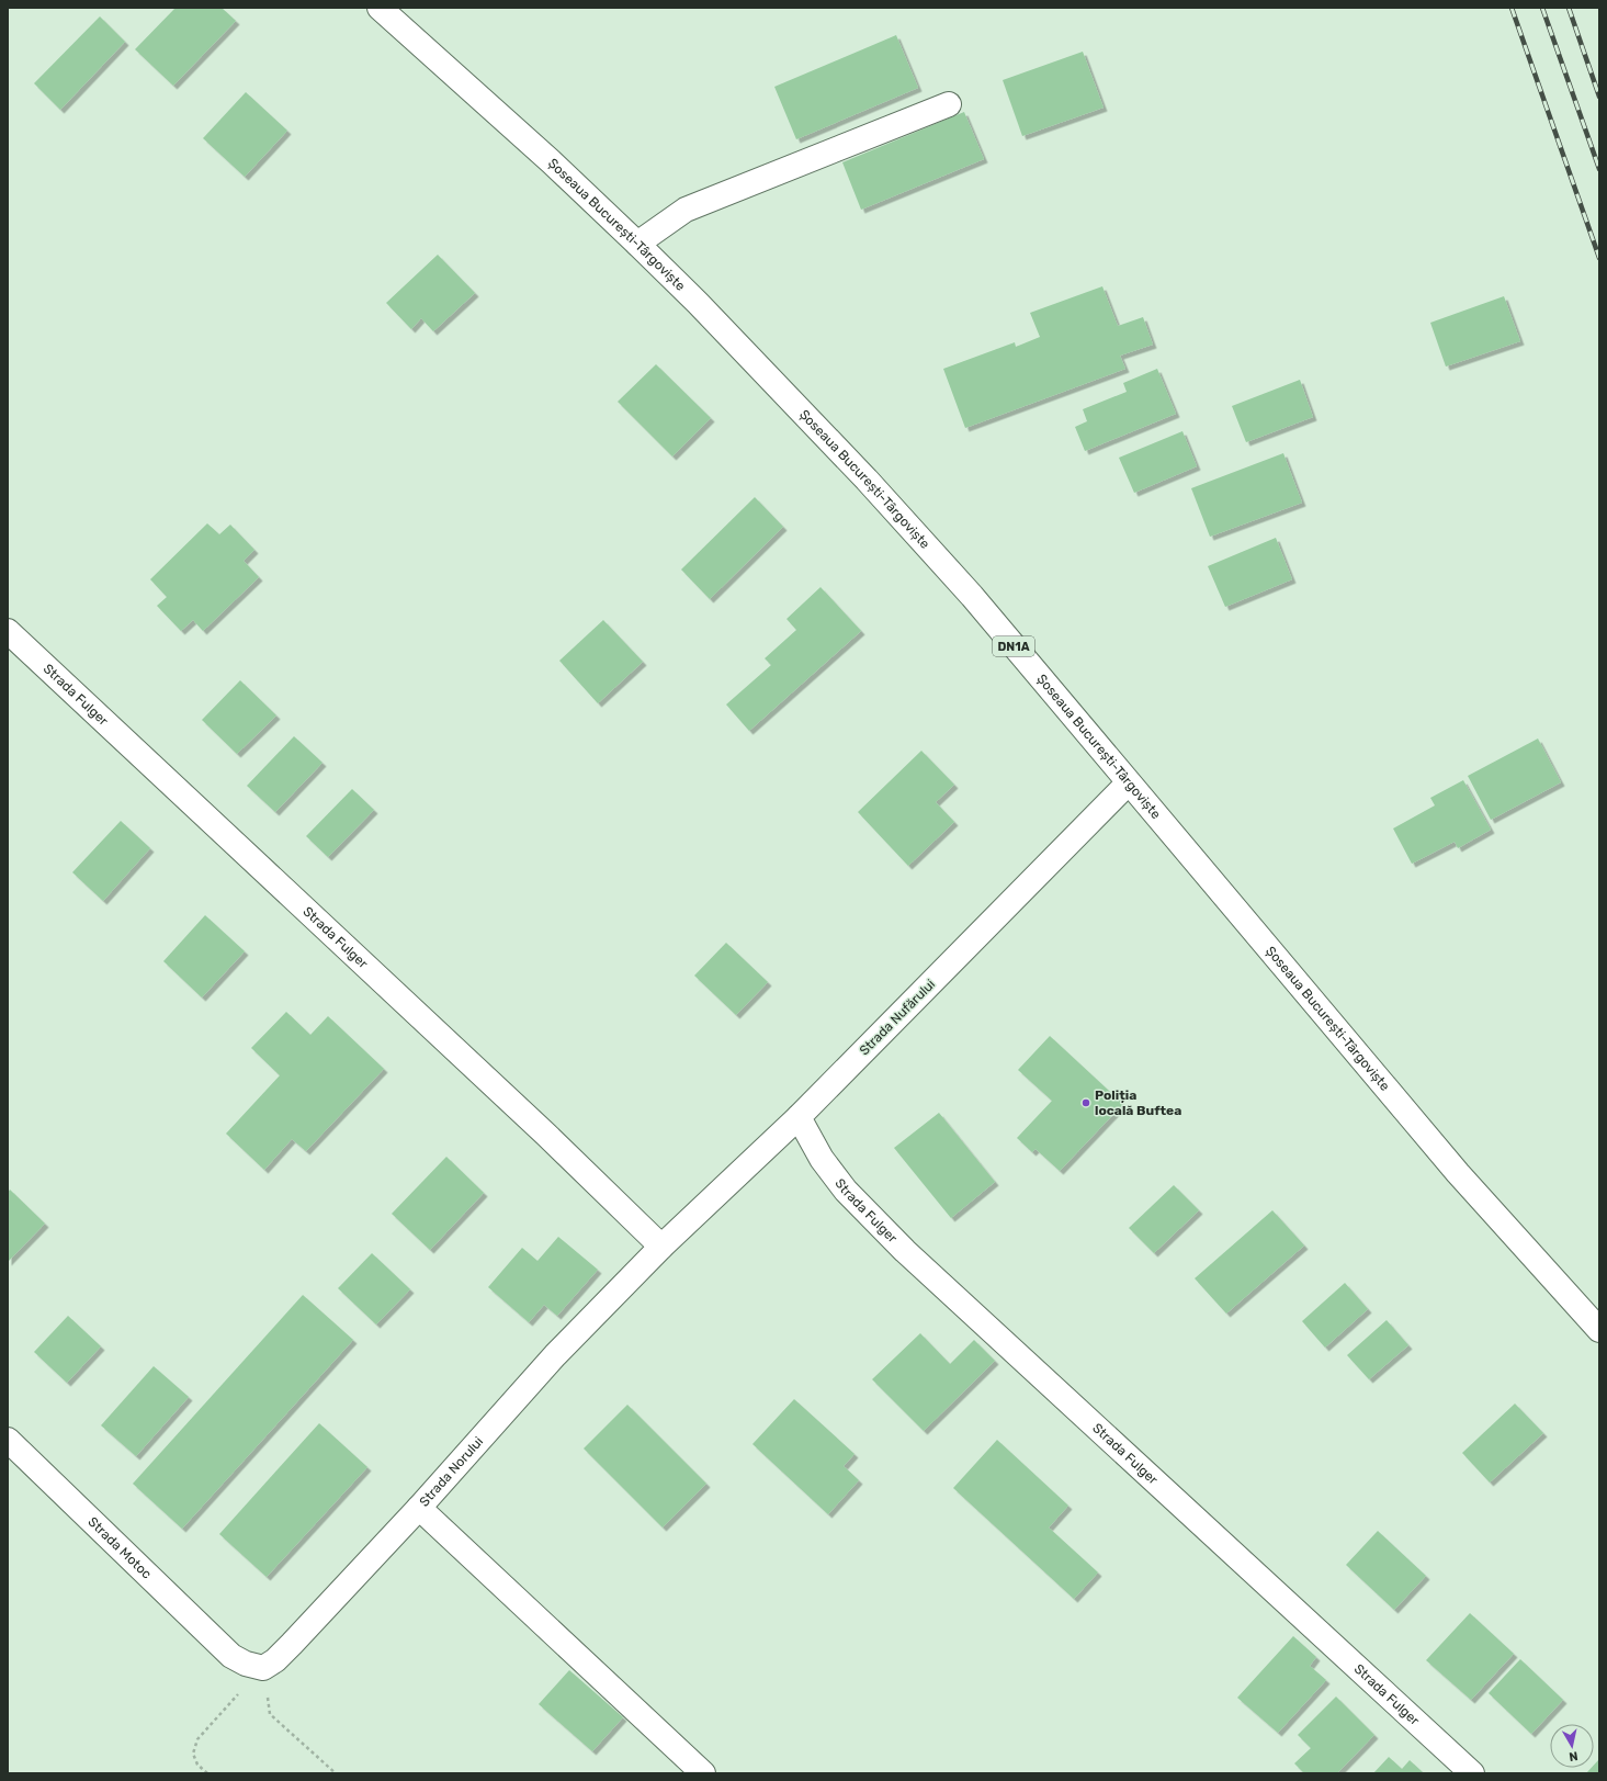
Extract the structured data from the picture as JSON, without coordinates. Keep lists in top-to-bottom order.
{
  "streets": {
    "street": [
      "Șoseaua București-Târgoviște",
      "DN1A",
      "Strada Fulger",
      "Strada Nufărului",
      "Strada Norului",
      "Strada Motoc"
    ]
  },
  "crossings": [
    ["Șoseaua București-Târgoviște", "Strada Nufărului"],
    ["Strada Fulger", "Strada Nufărului"],
    ["Strada Fulger", "Strada Norului"],
    ["Strada Nufărului", "Strada Norului"],
    ["Strada Norului", "Strada Motoc"]
  ],
  "places": ["Poliția locală Buftea"],
  "north": "bottom"
}
